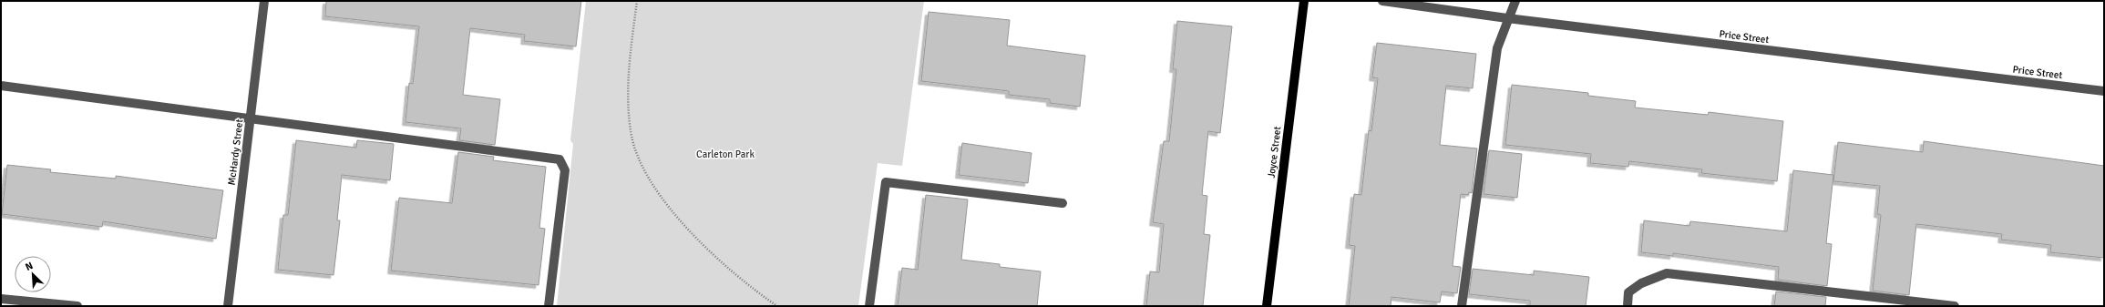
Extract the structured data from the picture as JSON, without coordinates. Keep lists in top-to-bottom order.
{
  "streets": {
    "main road": ["Joyce Street"],
    "street": ["Price Street", "McHardy Street"]
  },
  "parks": ["Carleton Park"],
  "north": "top left"
}
